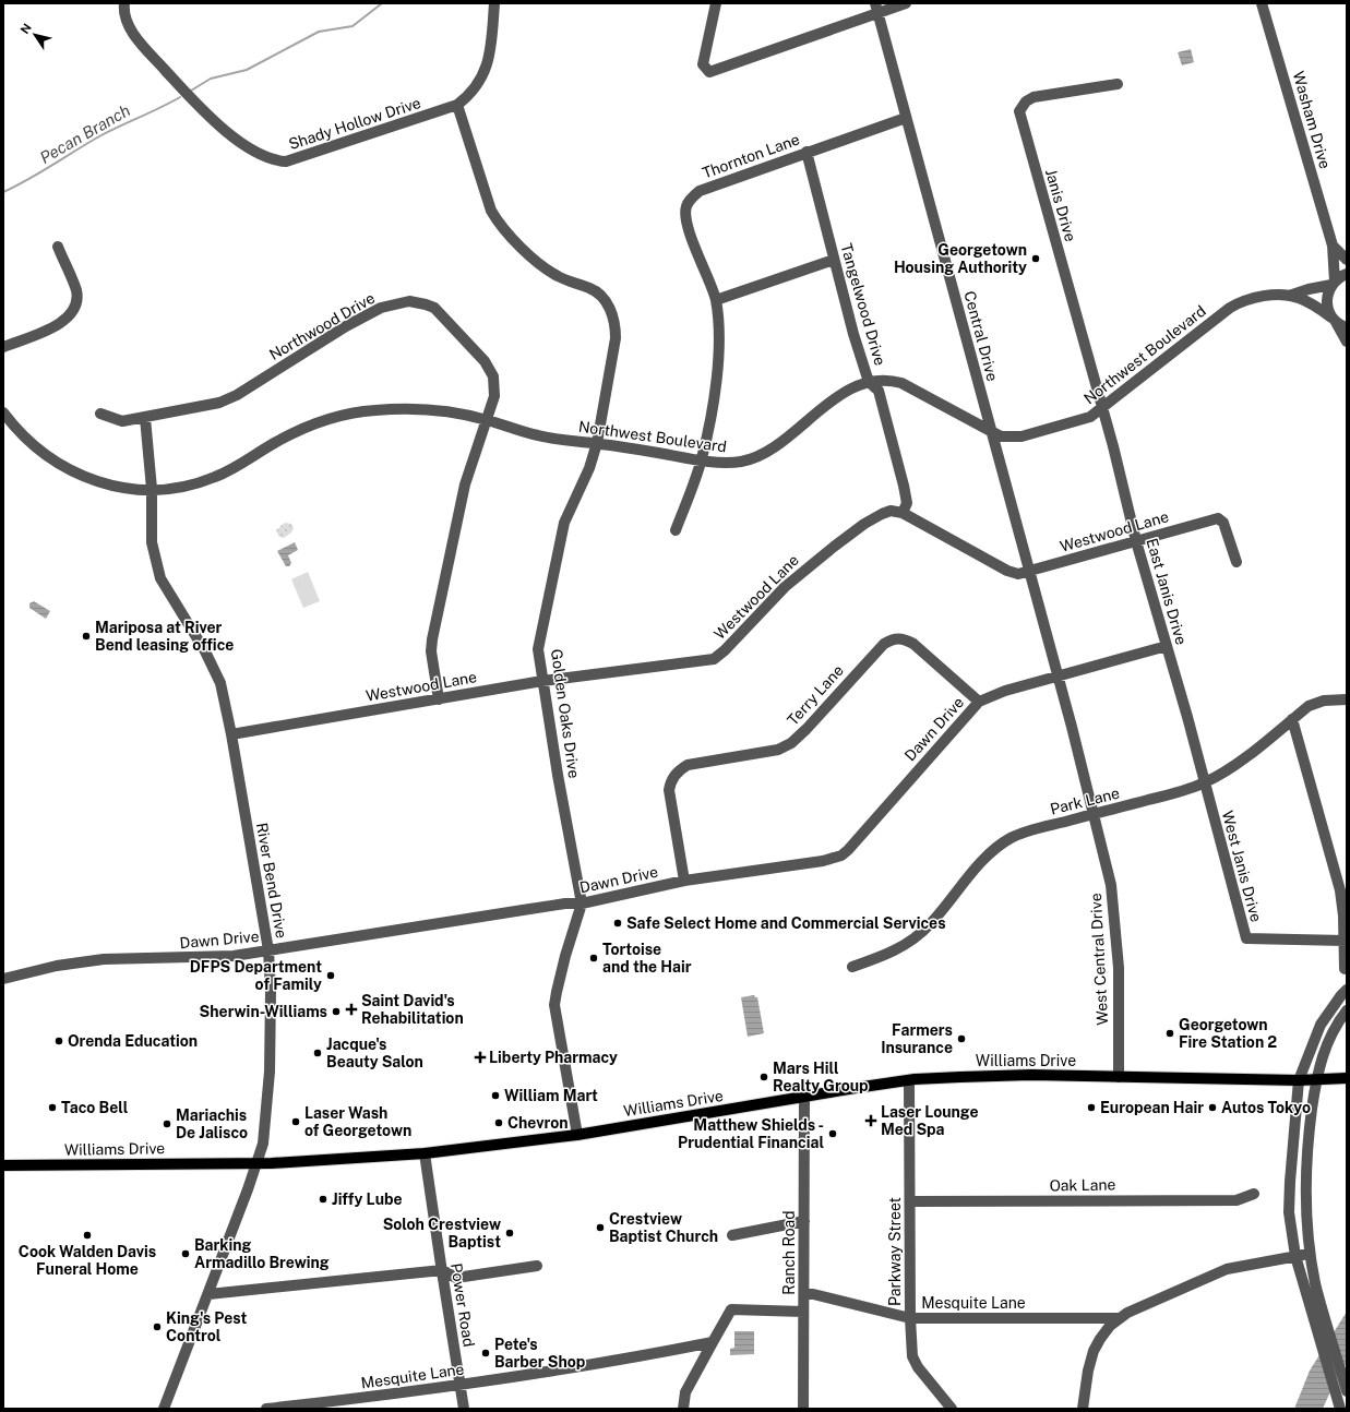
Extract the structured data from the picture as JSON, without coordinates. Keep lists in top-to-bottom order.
{
  "streets": {
    "main road": ["Williams Drive"],
    "street": [
      "Washam Drive",
      "Shady Hollow Drive",
      "Thornton Lane",
      "Janis Drive",
      "Tangelwood Drive",
      "Northwood Drive",
      "Central Drive",
      "Northwest Boulevard",
      "Westwood Lane",
      "East Janis Drive",
      "Terry Lane",
      "Golden Oaks Drive",
      "Dawn Drive",
      "Park Lane",
      "West Janis Drive",
      "River Bend Drive",
      "West Central Drive",
      "Oak Lane",
      "Parkway Street",
      "Ranch Road",
      "Mesquite Lane",
      "Power Road"
    ]
  },
  "crossings": [
    ["Washam Drive", "Northwest Boulevard"],
    ["Shady Hollow Drive", "Golden Oaks Drive"],
    ["Thornton Lane", "Tangelwood Drive"],
    ["Thornton Lane", "Central Drive"],
    ["Thornton Lane", "Northwest Boulevard"],
    ["Janis Drive", "Northwest Boulevard"],
    ["Janis Drive", "East Janis Drive"],
    ["Tangelwood Drive", "Northwest Boulevard"],
    ["Tangelwood Drive", "Westwood Lane"],
    ["Northwood Drive", "Northwest Boulevard"],
    ["Northwood Drive", "Westwood Lane"],
    ["Northwood Drive", "River Bend Drive"],
    ["Central Drive", "Northwest Boulevard"],
    ["Central Drive", "Westwood Lane"],
    ["Central Drive", "Dawn Drive"],
    ["Central Drive", "West Central Drive"],
    ["Northwest Boulevard", "East Janis Drive"],
    ["Northwest Boulevard", "Golden Oaks Drive"],
    ["Northwest Boulevard", "River Bend Drive"],
    ["Westwood Lane", "East Janis Drive"],
    ["Westwood Lane", "Golden Oaks Drive"],
    ["Westwood Lane", "River Bend Drive"],
    ["East Janis Drive", "Dawn Drive"],
    ["East Janis Drive", "Park Lane"],
    ["East Janis Drive", "West Janis Drive"],
    ["Terry Lane", "Dawn Drive"],
    ["Golden Oaks Drive", "Dawn Drive"],
    ["Golden Oaks Drive", "Williams Drive"],
    ["Dawn Drive", "River Bend Drive"],
    ["Dawn Drive", "West Central Drive"],
    ["Park Lane", "West Janis Drive"],
    ["Park Lane", "West Central Drive"],
    ["River Bend Drive", "Williams Drive"],
    ["West Central Drive", "Williams Drive"],
    ["Williams Drive", "Parkway Street"],
    ["Williams Drive", "Ranch Road"],
    ["Williams Drive", "Power Road"],
    ["Oak Lane", "Parkway Street"],
    ["Parkway Street", "Mesquite Lane"],
    ["Ranch Road", "Mesquite Lane"],
    ["Mesquite Lane", "Power Road"]
  ],
  "water": ["Pecan Branch"],
  "places": {
    "other": [
      "Georgetown Housing Authority",
      "Mariposa at River Bend leasing office",
      "Safe Select Home and Commercial Services",
      "Tortoise and the Hair",
      "DFPS Department of Family",
      "Sherwin-Williams",
      "Georgetown Fire Station 2",
      "Farmers Insurance",
      "Orenda Education",
      "Jacque's Beauty Salon",
      "Mars Hill Realty Group",
      "William Mart",
      "Taco Bell",
      "European Hair",
      "Autos Tokyo",
      "Laser Wash of Georgetown",
      "Chevron",
      "Mariachis De Jalisco",
      "Matthew Shields - Prudential Financial",
      "Jiffy Lube",
      "Crestview Baptist Church",
      "Soloh Crestview Baptist",
      "Cook Walden Davis Funeral Home",
      "Barking Armadillo Brewing",
      "King's Pest Control",
      "Pete's Barber Shop"
    ],
    "health": ["Saint David's Rehabilitation", "Liberty Pharmacy", "Laser Lounge Med Spa"]
  },
  "north": "top left"
}
